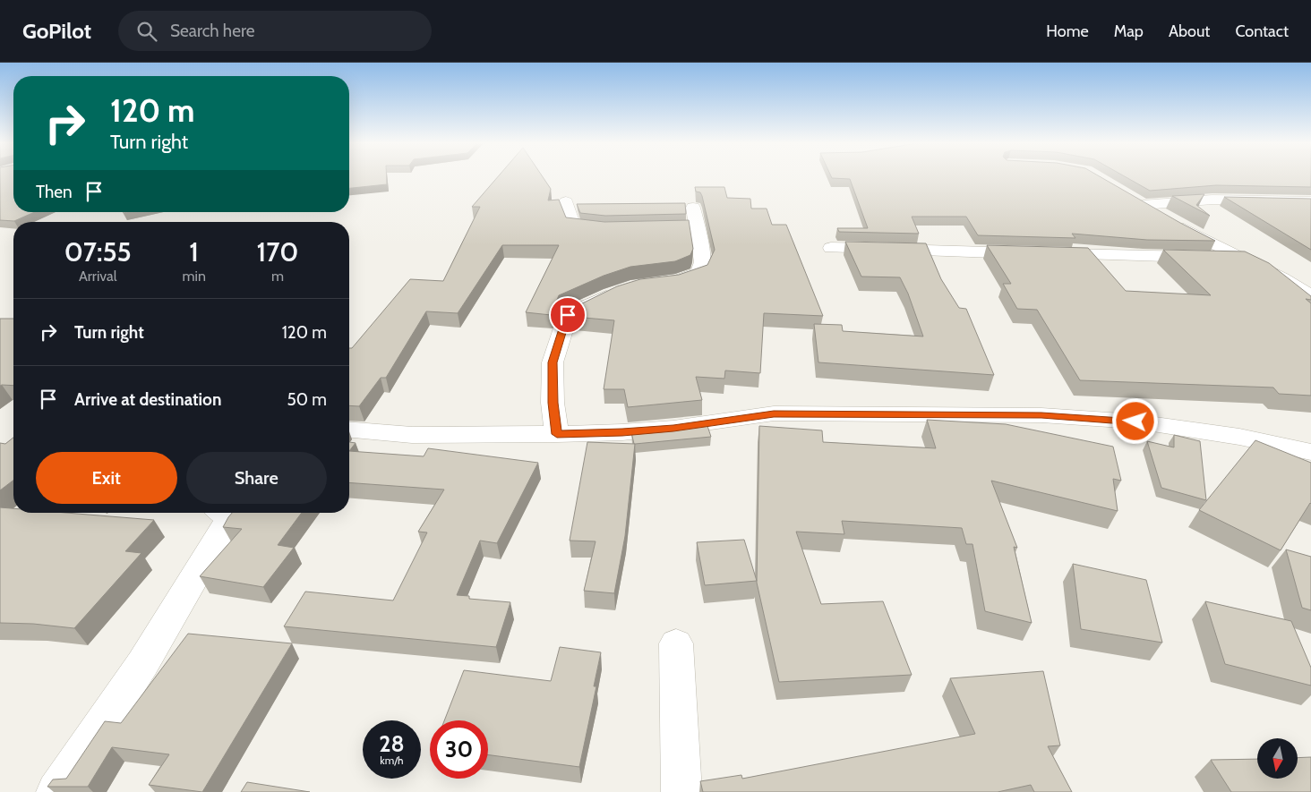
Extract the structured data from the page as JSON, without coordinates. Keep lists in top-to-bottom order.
{
  "north": "bottom",
  "page": {
    "header": "GoPilot",
    "search": "Search here",
    "nav": [
      "Home",
      "Map",
      "About",
      "Contact"
    ],
    "turn": ["120 m", "Turn right"],
    "then": "Then",
    "eta": [
      "07:55",
      "Arrival",
      "1",
      "min",
      "170",
      "m"
    ],
    "list": [
      {
        "name": "Turn right",
        "value": "120 m"
      },
      {
        "name": "Arrive at destination",
        "value": "50 m"
      }
    ],
    "buttons": ["Exit", "Share"],
    "speed": "28 km/h",
    "limit": "30"
  }
}
